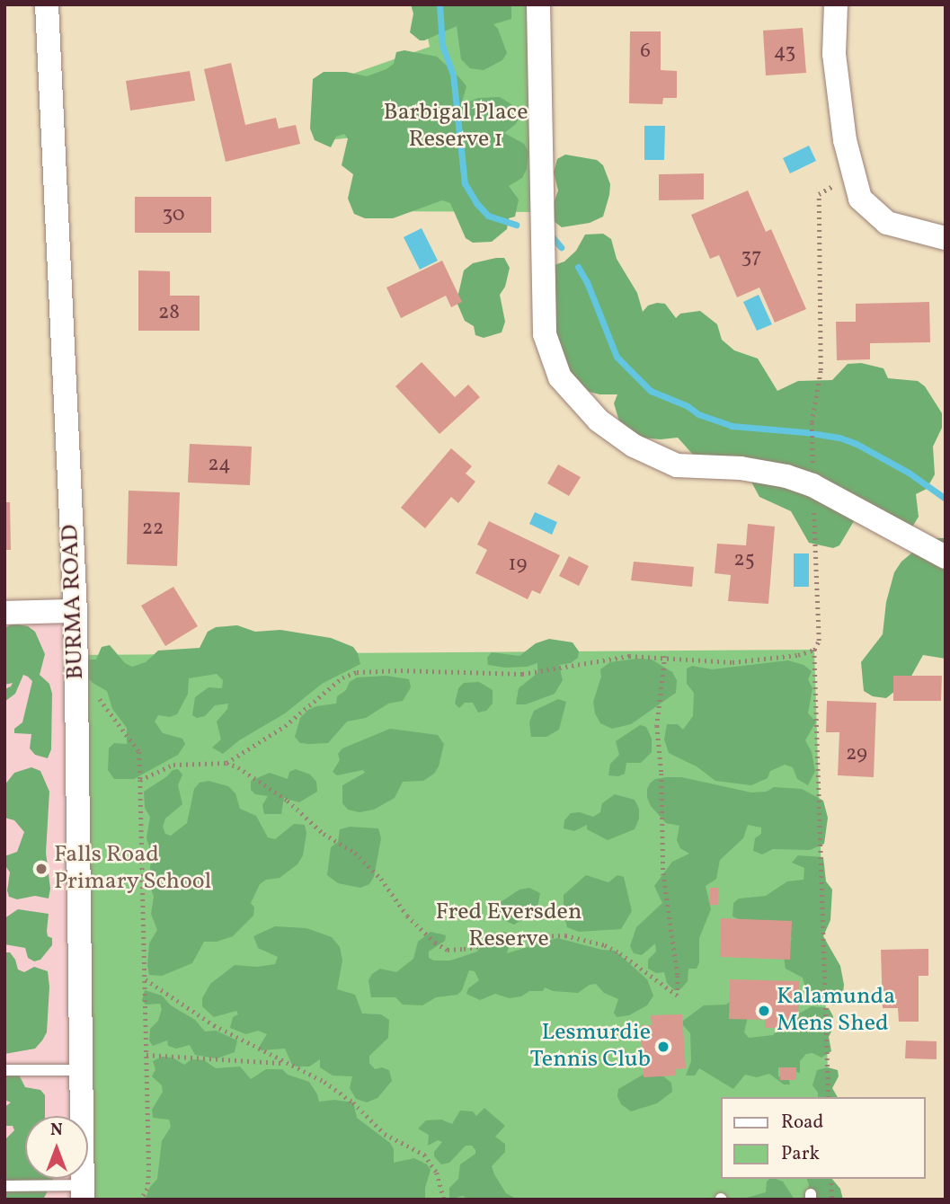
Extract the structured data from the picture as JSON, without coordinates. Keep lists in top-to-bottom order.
{
  "streets": {
    "street": ["BURMA ROAD"]
  },
  "parks": ["Barbigal Place Reserve 1", "Fred Eversden Reserve"],
  "places": ["Falls Road Primary School", "Kalamunda Mens Shed", "Lesmurdie Tennis Club"],
  "house_numbers": [
    "6",
    "43",
    "30",
    "37",
    "28",
    "24",
    "22",
    "25",
    "19",
    "29"
  ],
  "legend": ["Road", "Park"],
  "north": "top"
}
